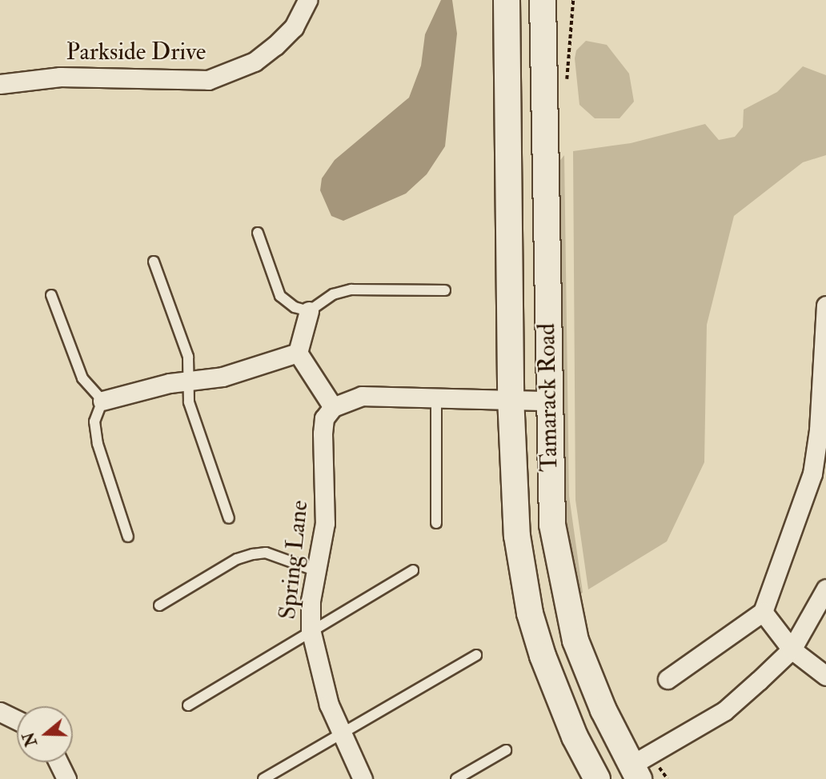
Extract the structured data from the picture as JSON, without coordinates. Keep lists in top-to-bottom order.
{
  "streets": {
    "street": ["Parkside Drive", "Tamarack Road", "Spring Lane"]
  },
  "north": "left"
}
